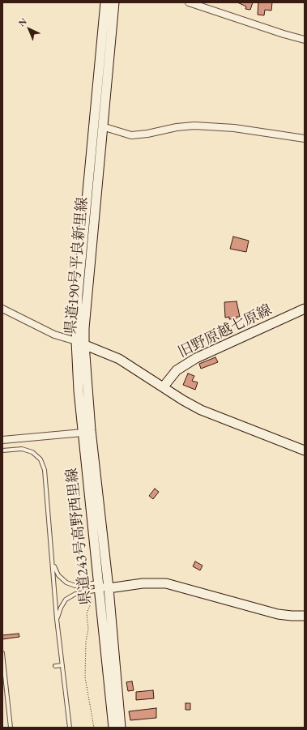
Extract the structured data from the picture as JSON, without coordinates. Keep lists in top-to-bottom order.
{
  "streets": {
    "main road": ["県道190号平良新里線", "旧野原越七原線", "県道243号高野西里線"]
  },
  "crossings": [
    ["県道190号平良新里線", "旧野原越七原線"],
    ["県道190号平良新里線", "県道243号高野西里線"]
  ],
  "north": "top left"
}
